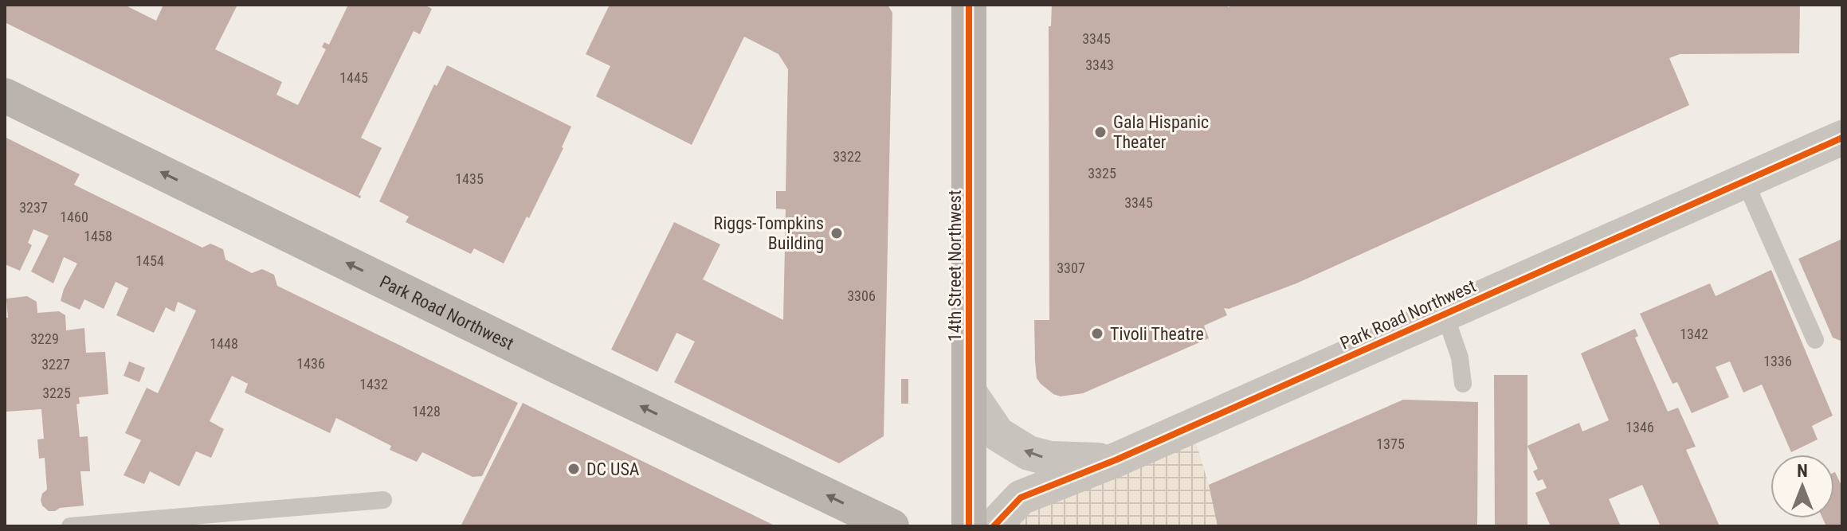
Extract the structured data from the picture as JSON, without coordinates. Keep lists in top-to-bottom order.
{
  "streets": {
    "main road": ["14th Street Northwest", "Park Road Northwest"]
  },
  "crossings": [
    ["14th Street Northwest", "Park Road Northwest"]
  ],
  "one_way": ["Park Road Northwest"],
  "places": [
    "Gala Hispanic Theater",
    "Riggs-Tompkins Building",
    "Tivoli Theatre",
    "DC USA"
  ],
  "house_numbers": [
    "3345",
    "3343",
    "1445",
    "3322",
    "3325",
    "1435",
    "3345",
    "3237",
    "1460",
    "1458",
    "1454",
    "3307",
    "3306",
    "1342",
    "3229",
    "1448",
    "1336",
    "1436",
    "3227",
    "1432",
    "3225",
    "1428",
    "1346",
    "1375"
  ],
  "north": "top"
}
